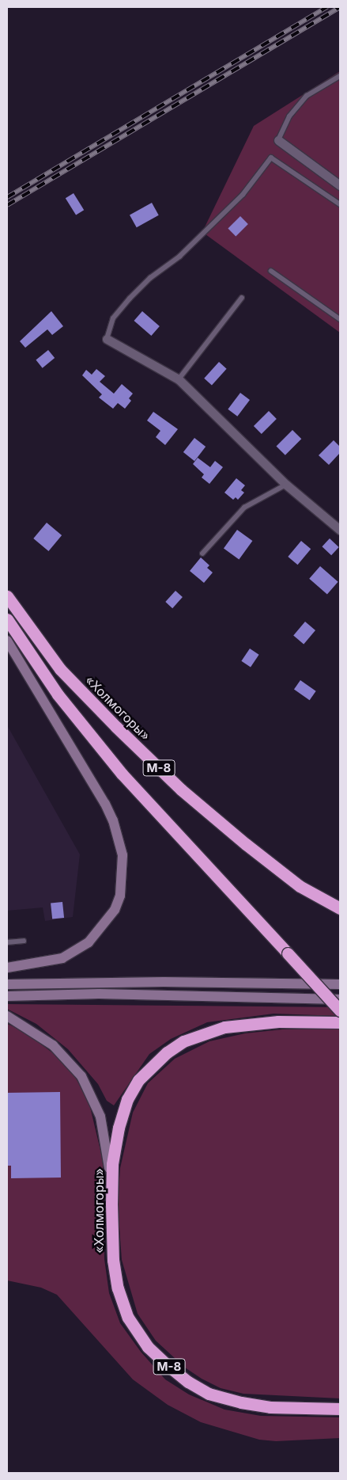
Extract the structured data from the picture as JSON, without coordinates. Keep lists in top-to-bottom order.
{
  "streets": {
    "highway": ["«Холмогоры»", "М-8"]
  },
  "crossings": [
    ["«Холмогоры»", "М-8"]
  ]
}
